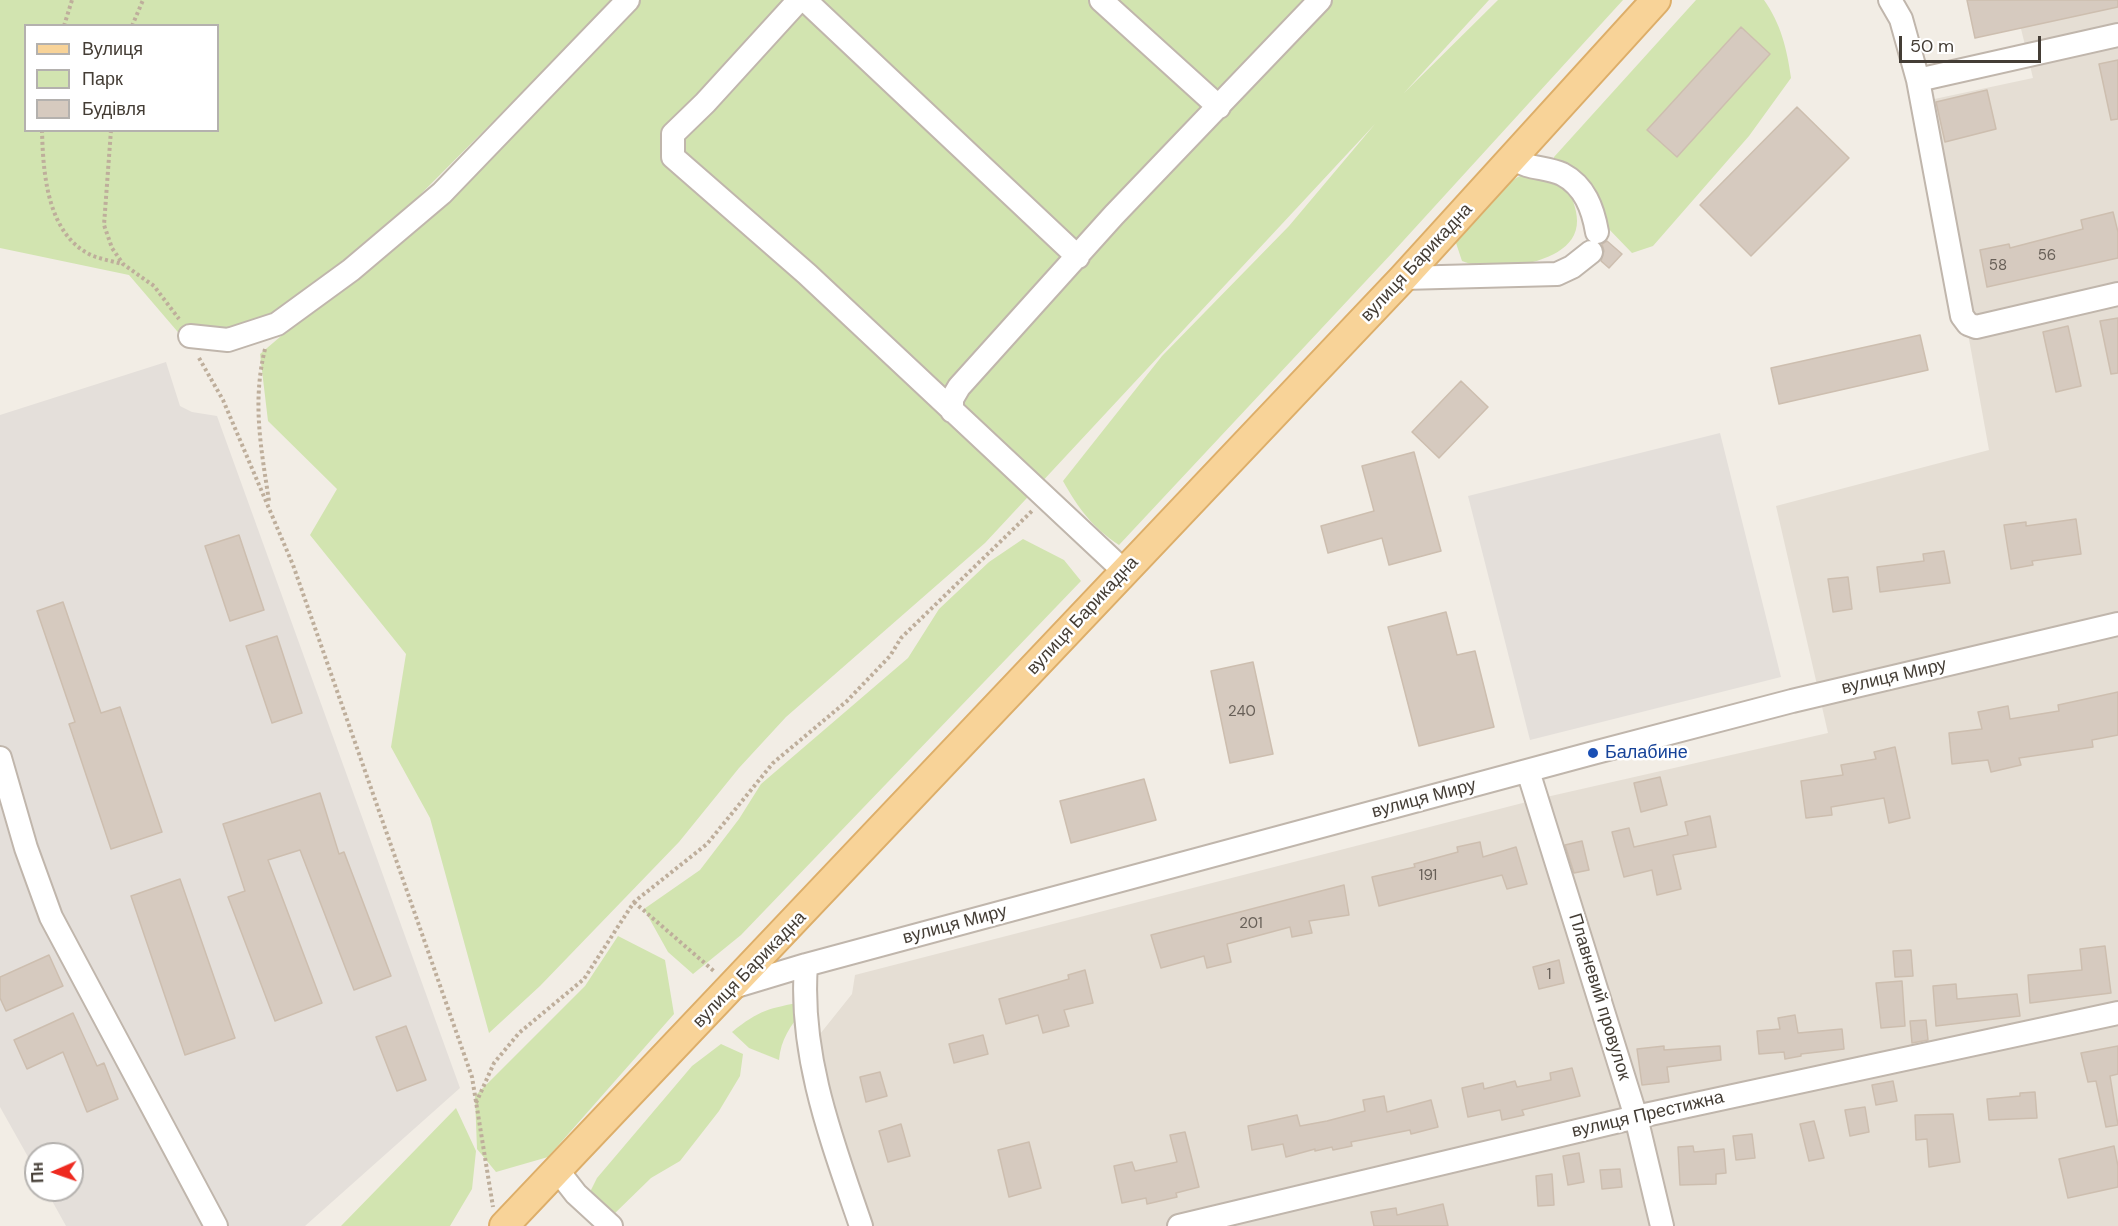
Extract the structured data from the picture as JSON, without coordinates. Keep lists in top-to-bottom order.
{
  "streets": {
    "main road": ["вулиця Барикадна"],
    "street": ["вулиця Миру", "Плавневий провулок", "вулиця Престижна"]
  },
  "crossings": [
    ["вулиця Барикадна", "вулиця Миру"],
    ["вулиця Миру", "Плавневий провулок"],
    ["Плавневий провулок", "вулиця Престижна"]
  ],
  "places": ["Балабине"],
  "house_numbers": [
    "56",
    "58",
    "240",
    "191",
    "201",
    "1"
  ],
  "legend": ["Вулиця", "Парк", "Будівля"],
  "scale_bar": "50 m",
  "north": "left"
}
